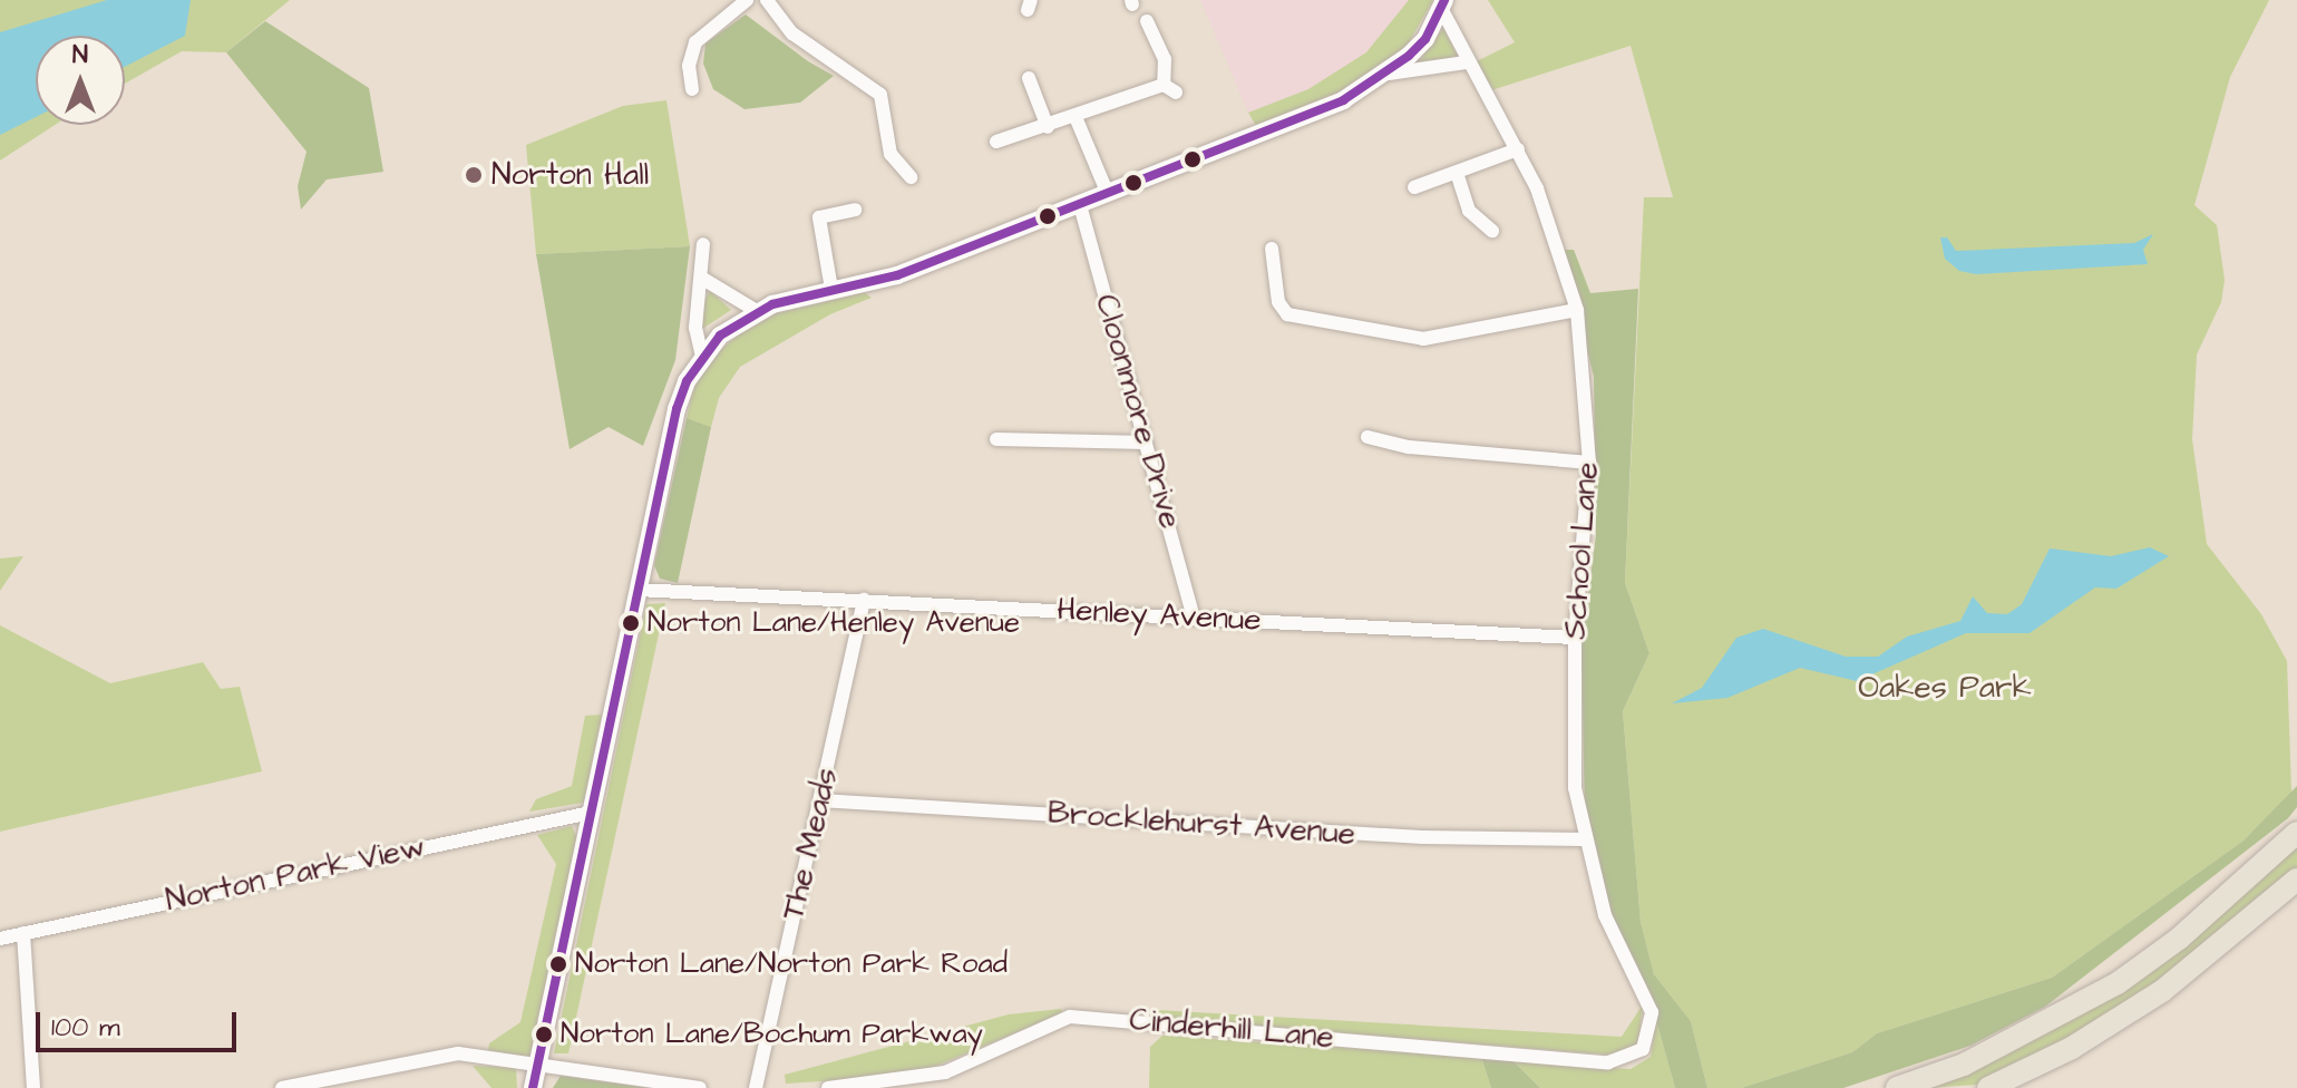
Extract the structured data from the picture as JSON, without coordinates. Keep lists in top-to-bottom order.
{
  "streets": {
    "street": [
      "Cloonmore Drive",
      "School Lane",
      "Henley Avenue",
      "Brocklehurst Avenue",
      "The Meads",
      "Norton Park View",
      "Cinderhill Lane"
    ]
  },
  "crossings": [
    ["Cloonmore Drive", "Henley Avenue"],
    ["School Lane", "Henley Avenue"],
    ["School Lane", "Brocklehurst Avenue"],
    ["School Lane", "Cinderhill Lane"],
    ["Henley Avenue", "The Meads"],
    ["Brocklehurst Avenue", "The Meads"]
  ],
  "parks": ["Oakes Park"],
  "places": [
    "Norton Hall",
    "Norton Lane/Henley Avenue",
    "Norton Lane/Norton Park Road",
    "Norton Lane/Bochum Parkway"
  ],
  "scale_bar": "100 m",
  "north": "top"
}
